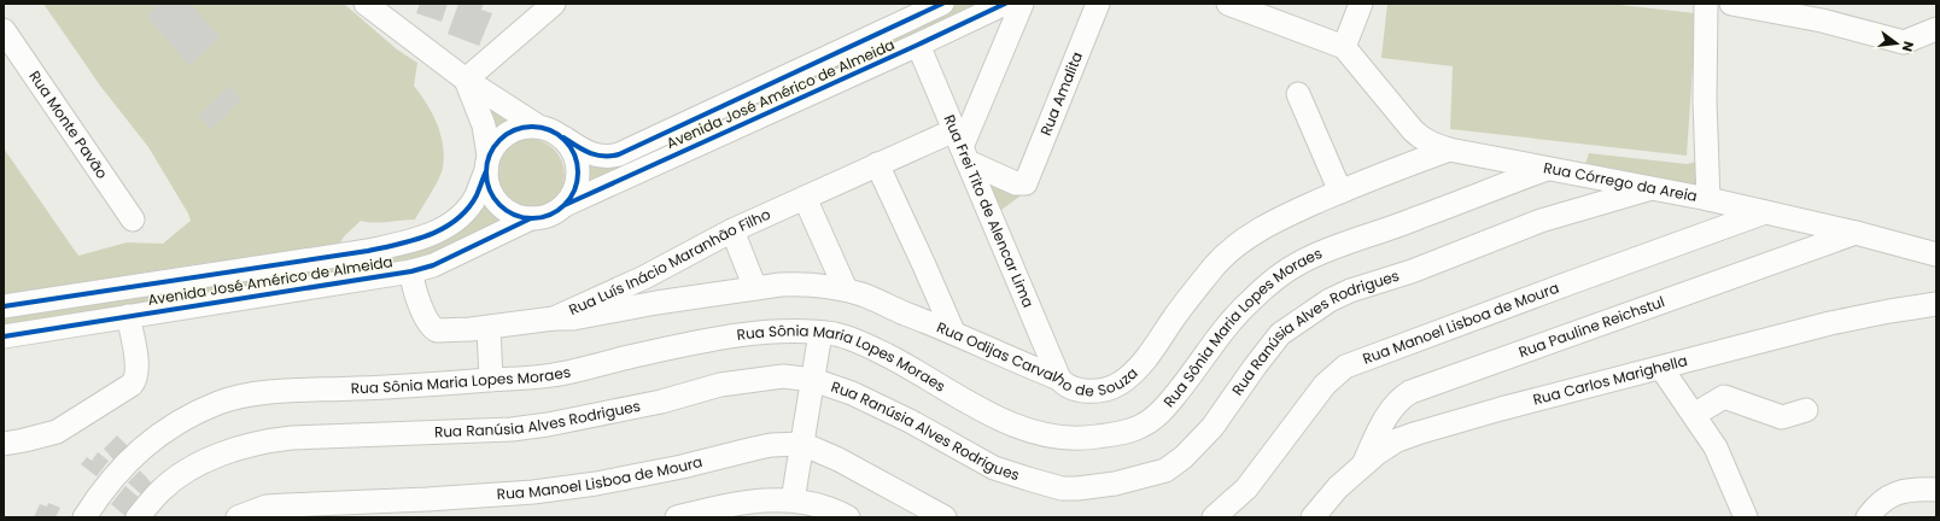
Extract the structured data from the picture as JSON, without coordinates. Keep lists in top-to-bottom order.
{
  "streets": {
    "street": [
      "Avenida José Américo de Almeida",
      "Rua Amalita",
      "Rua Monte Pavão",
      "Rua Córrego da Areia",
      "Rua Frei Tito de Alencar Lima",
      "Rua Luís Inácio Maranhão Filho",
      "Rua Manoel Lisboa de Moura",
      "Rua Pauline Reichstul",
      "Rua Sônia Maria Lopes Moraes",
      "Rua Ranúsia Alves Rodrigues",
      "Rua Odijas Carvalho de Souza",
      "Rua Carlos Marighella"
    ]
  },
  "crossings": [
    ["Avenida José Américo de Almeida", "Rua Frei Tito de Alencar Lima"],
    ["Avenida José Américo de Almeida", "Rua Luís Inácio Maranhão Filho"],
    ["Rua Amalita", "Rua Frei Tito de Alencar Lima"],
    ["Rua Amalita", "Rua Luís Inácio Maranhão Filho"],
    ["Rua Córrego da Areia", "Rua Manoel Lisboa de Moura"],
    ["Rua Córrego da Areia", "Rua Pauline Reichstul"],
    ["Rua Córrego da Areia", "Rua Sônia Maria Lopes Moraes"],
    ["Rua Córrego da Areia", "Rua Ranúsia Alves Rodrigues"],
    ["Rua Córrego da Areia", "Rua Odijas Carvalho de Souza"],
    ["Rua Frei Tito de Alencar Lima", "Rua Luís Inácio Maranhão Filho"],
    ["Rua Frei Tito de Alencar Lima", "Rua Odijas Carvalho de Souza"],
    ["Rua Luís Inácio Maranhão Filho", "Rua Odijas Carvalho de Souza"],
    ["Rua Pauline Reichstul", "Rua Carlos Marighella"]
  ],
  "north": "right"
}
